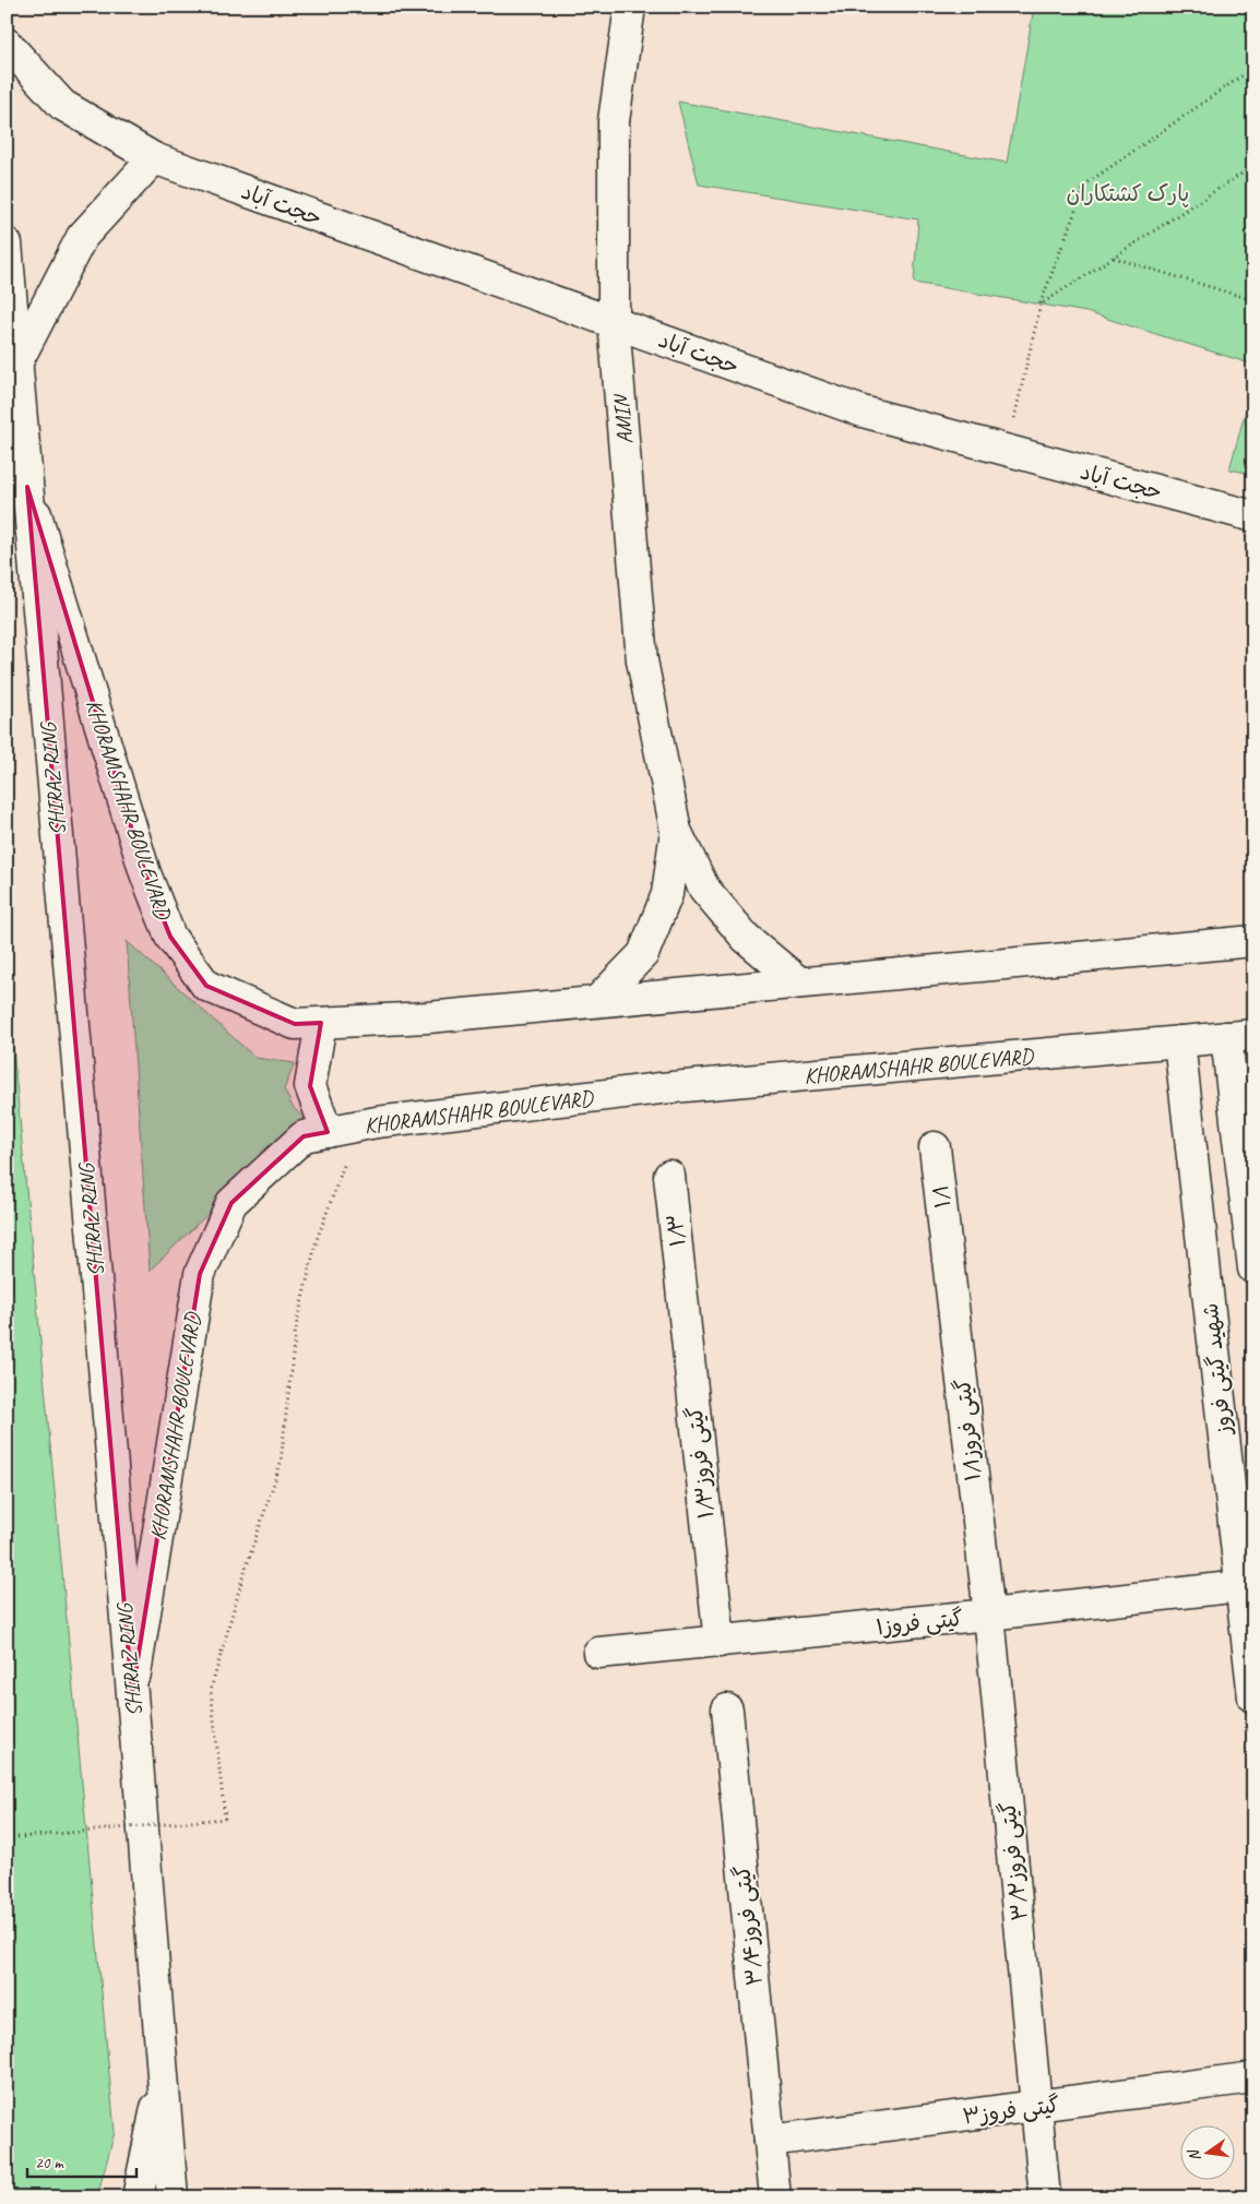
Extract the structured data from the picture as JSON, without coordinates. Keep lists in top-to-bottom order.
{
  "streets": {
    "main road": [
      "حجت آباد",
      "AMIN",
      "SHIRAZ RING",
      "KHORAMSHAHR BOULEVARD",
      "۱/۱",
      "۱/۳",
      "شهید گیتی فروز",
      "۱/۱گیتی فروز",
      "۱/۳گیتی فروز",
      "۱گیتی فروز",
      "۳/۲گیتی فروز",
      "۳/۴گیتی فروز",
      "۳گیتی فروز"
    ]
  },
  "crossings": [
    ["حجت آباد", "AMIN"],
    ["SHIRAZ RING", "KHORAMSHAHR BOULEVARD"],
    ["KHORAMSHAHR BOULEVARD", "شهید گیتی فروز"],
    ["۱/۱", "۱/۱گیتی فروز"],
    ["۱/۳", "۱/۳گیتی فروز"],
    ["شهید گیتی فروز", "۱گیتی فروز"],
    ["۱/۱گیتی فروز", "۱گیتی فروز"],
    ["۱/۱گیتی فروز", "۳/۲گیتی فروز"],
    ["۱/۳گیتی فروز", "۱گیتی فروز"],
    ["۱گیتی فروز", "۳/۲گیتی فروز"],
    ["۳/۲گیتی فروز", "۳گیتی فروز"],
    ["۳/۴گیتی فروز", "۳گیتی فروز"]
  ],
  "parks": ["پارک کشتکاران"],
  "scale_bar": "20 m",
  "north": "left"
}
